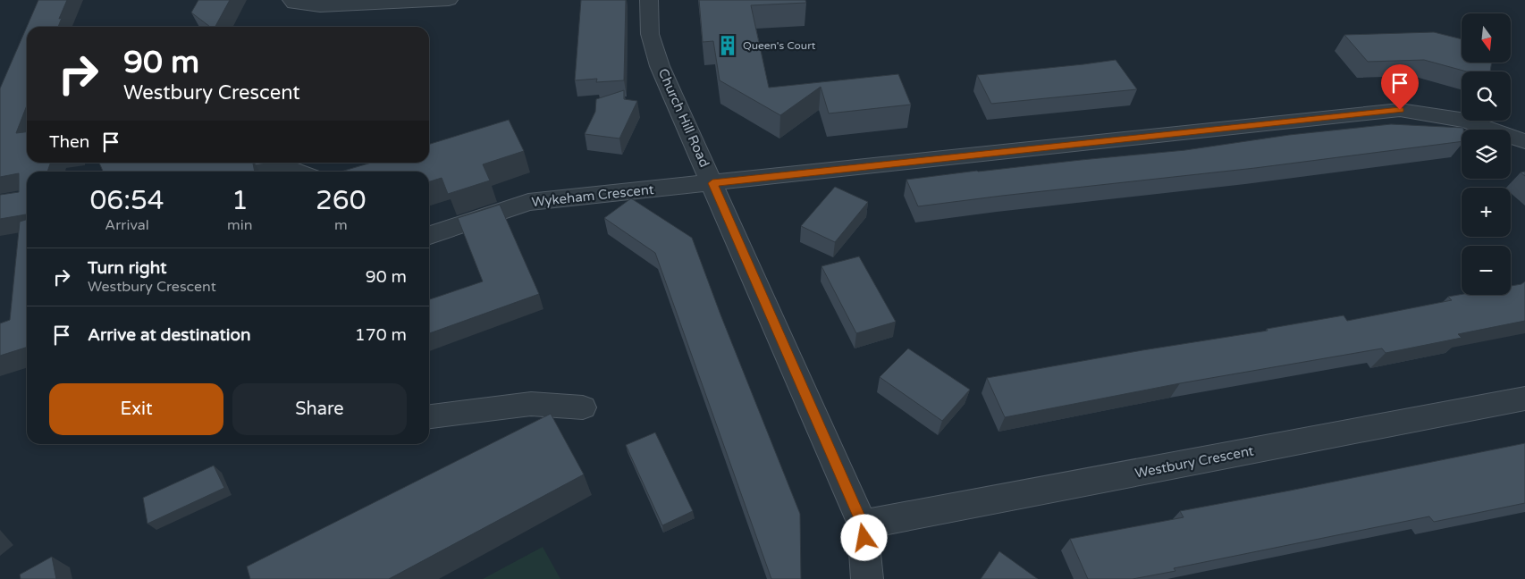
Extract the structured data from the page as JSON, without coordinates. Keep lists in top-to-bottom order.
{
  "streets": {
    "street": ["Church Hill Road", "Wykeham Crescent", "Westbury Crescent"]
  },
  "crossings": [
    ["Church Hill Road", "Wykeham Crescent"],
    ["Church Hill Road", "Westbury Crescent"]
  ],
  "places": {
    "building": ["Queen's Court"]
  },
  "north": "bottom",
  "page": {
    "map_buttons": ["+", "−"],
    "turn": ["90 m", "Westbury Crescent"],
    "then": "Then",
    "eta": [
      "06:54",
      "Arrival",
      "1",
      "min",
      "260",
      "m"
    ],
    "list": [
      {
        "name": "Turn right",
        "note": "Westbury Crescent",
        "value": "90 m"
      },
      {
        "name": "Arrive at destination",
        "value": "170 m"
      }
    ],
    "buttons": ["Exit", "Share"]
  }
}
